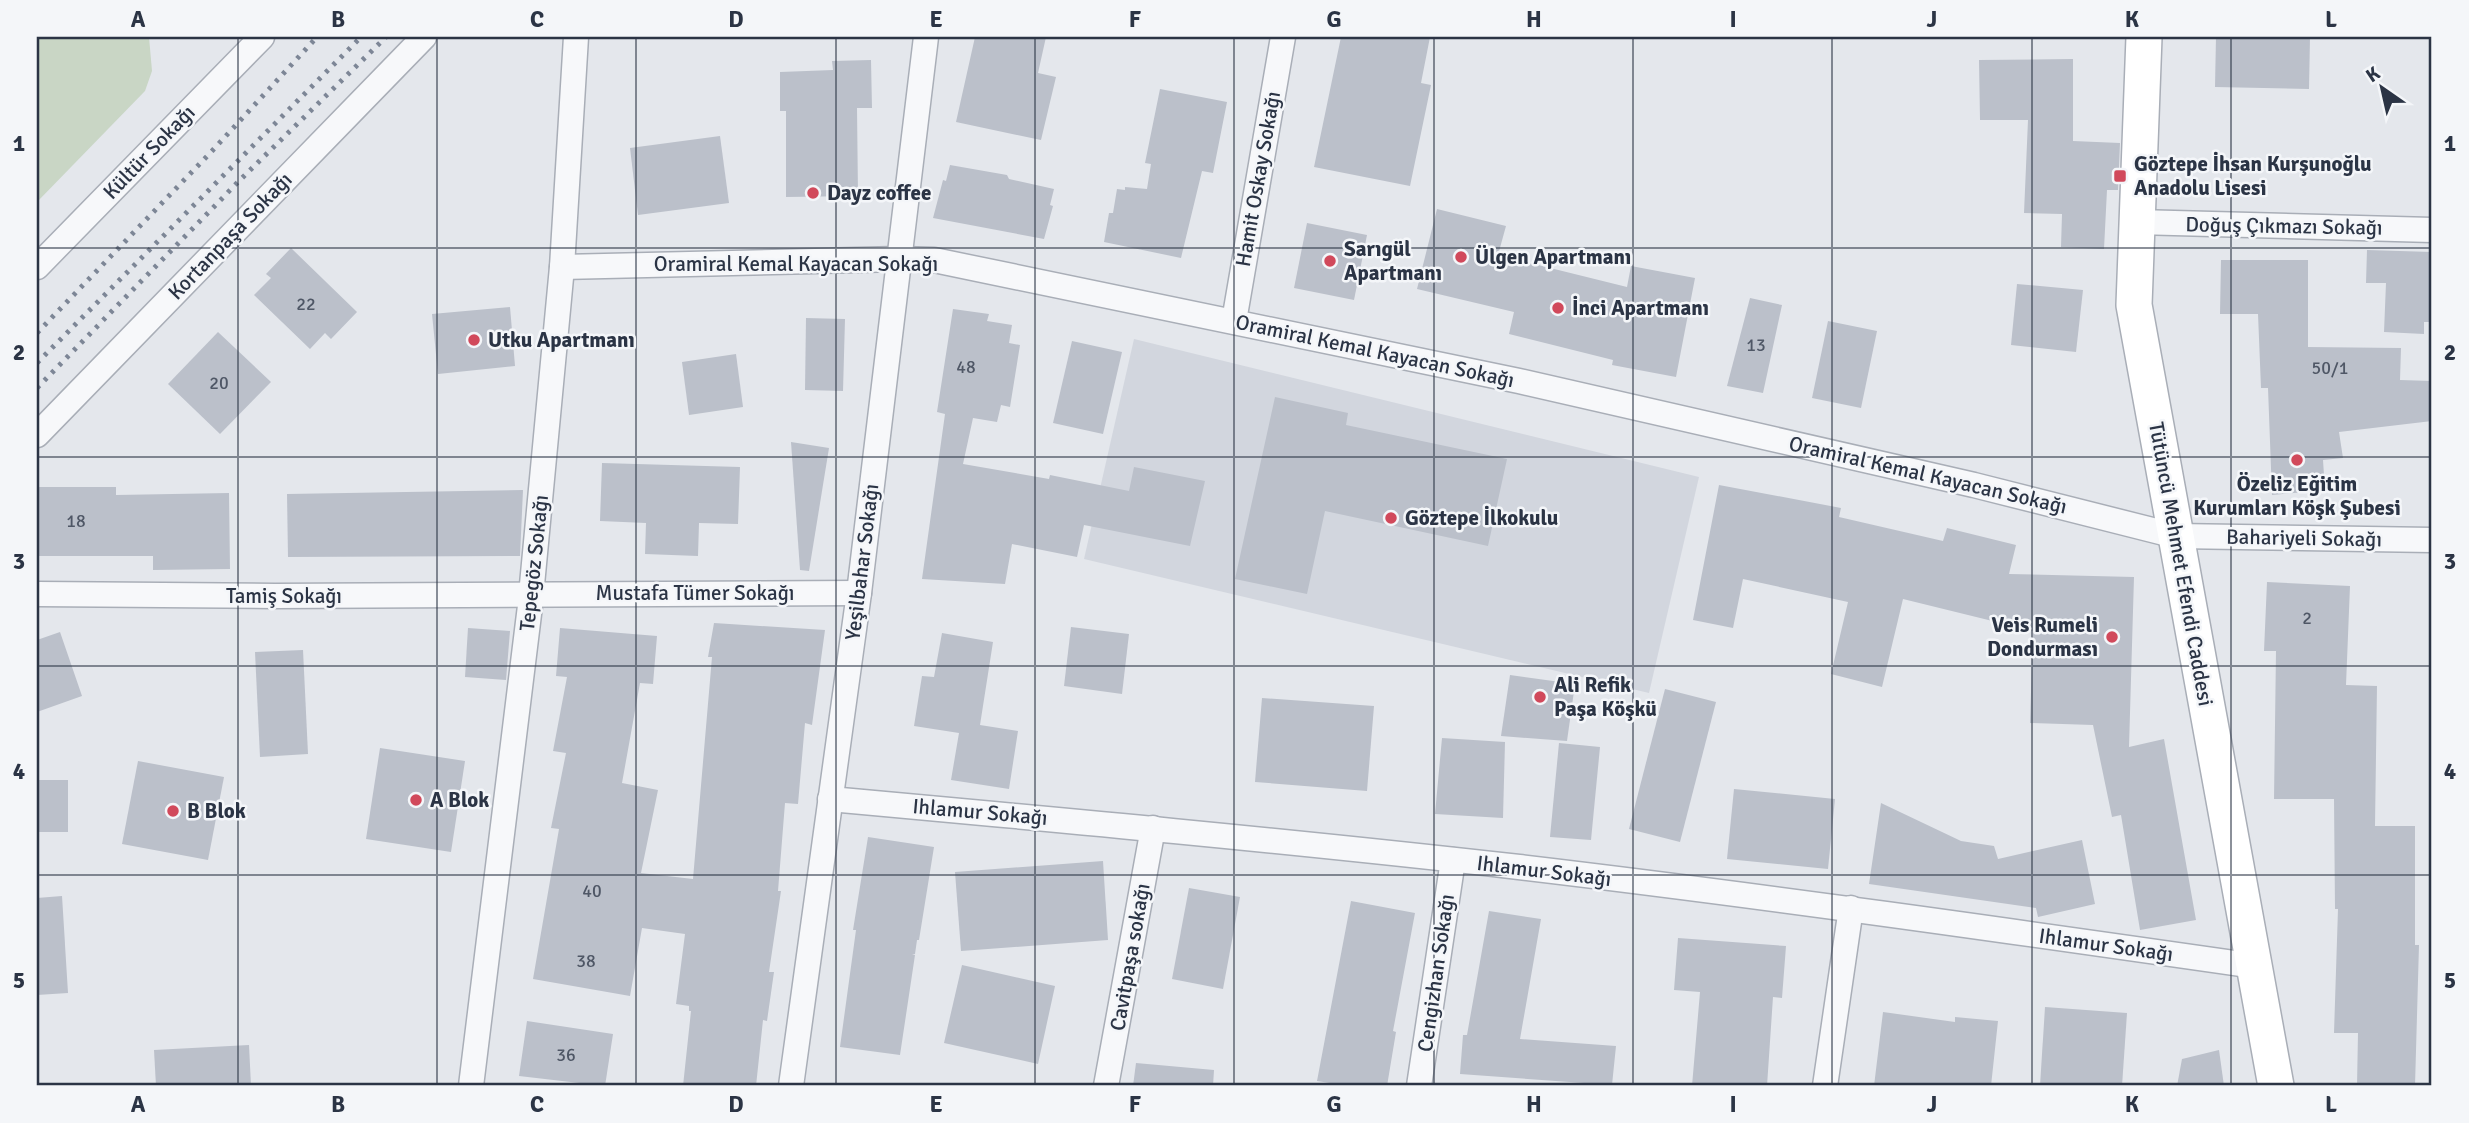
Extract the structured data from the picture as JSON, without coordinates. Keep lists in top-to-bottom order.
{
  "streets": {
    "main road": ["Tütüncü Mehmet Efendi Caddesi"],
    "street": [
      "Kültür Sokağı",
      "Hamit Oskay Sokağı",
      "Doğuş Çıkmazı Sokağı",
      "Kortanpaşa Sokağı",
      "Oramiral Kemal Kayacan Sokağı",
      "Bahariyeli Sokağı",
      "Yeşilbahar Sokağı",
      "Tepegöz Sokağı",
      "Mustafa Tümer Sokağı",
      "Tamiş Sokağı",
      "Ihlamur Sokağı",
      "Cavitpaşa sokağı",
      "Cengizhan Sokağı"
    ]
  },
  "crossings": [
    ["Hamit Oskay Sokağı", "Oramiral Kemal Kayacan Sokağı"],
    ["Doğuş Çıkmazı Sokağı", "Tütüncü Mehmet Efendi Caddesi"],
    ["Oramiral Kemal Kayacan Sokağı", "Bahariyeli Sokağı"],
    ["Oramiral Kemal Kayacan Sokağı", "Yeşilbahar Sokağı"],
    ["Oramiral Kemal Kayacan Sokağı", "Tepegöz Sokağı"],
    ["Oramiral Kemal Kayacan Sokağı", "Tütüncü Mehmet Efendi Caddesi"],
    ["Bahariyeli Sokağı", "Tütüncü Mehmet Efendi Caddesi"],
    ["Yeşilbahar Sokağı", "Mustafa Tümer Sokağı"],
    ["Yeşilbahar Sokağı", "Ihlamur Sokağı"],
    ["Tepegöz Sokağı", "Mustafa Tümer Sokağı"],
    ["Tepegöz Sokağı", "Tamiş Sokağı"],
    ["Tütüncü Mehmet Efendi Caddesi", "Ihlamur Sokağı"],
    ["Mustafa Tümer Sokağı", "Tamiş Sokağı"],
    ["Ihlamur Sokağı", "Cavitpaşa sokağı"],
    ["Ihlamur Sokağı", "Cengizhan Sokağı"]
  ],
  "places": {
    "transit": ["Göztepe İhsan Kurşunoğlu Anadolu Lisesi"],
    "other": [
      "Dayz coffee",
      "Ülgen Apartmanı",
      "Sarıgül Apartmanı",
      "İnci Apartmanı",
      "Utku Apartmanı",
      "Özeliz Eğitim Kurumları Köşk Şubesi",
      "Göztepe İlkokulu",
      "Veis Rumeli Dondurması",
      "Ali Refik Paşa Köşkü",
      "A Blok",
      "B Blok"
    ]
  },
  "house_numbers": [
    "22",
    "13",
    "48",
    "50/1",
    "20",
    "18",
    "2",
    "40",
    "38",
    "36"
  ],
  "north": "top left",
  "grid": {
    "columns": [
      "A",
      "B",
      "C",
      "D",
      "E",
      "F",
      "G",
      "H",
      "I",
      "J",
      "K",
      "L"
    ],
    "rows": [
      "1",
      "2",
      "3",
      "4",
      "5"
    ]
  }
}
